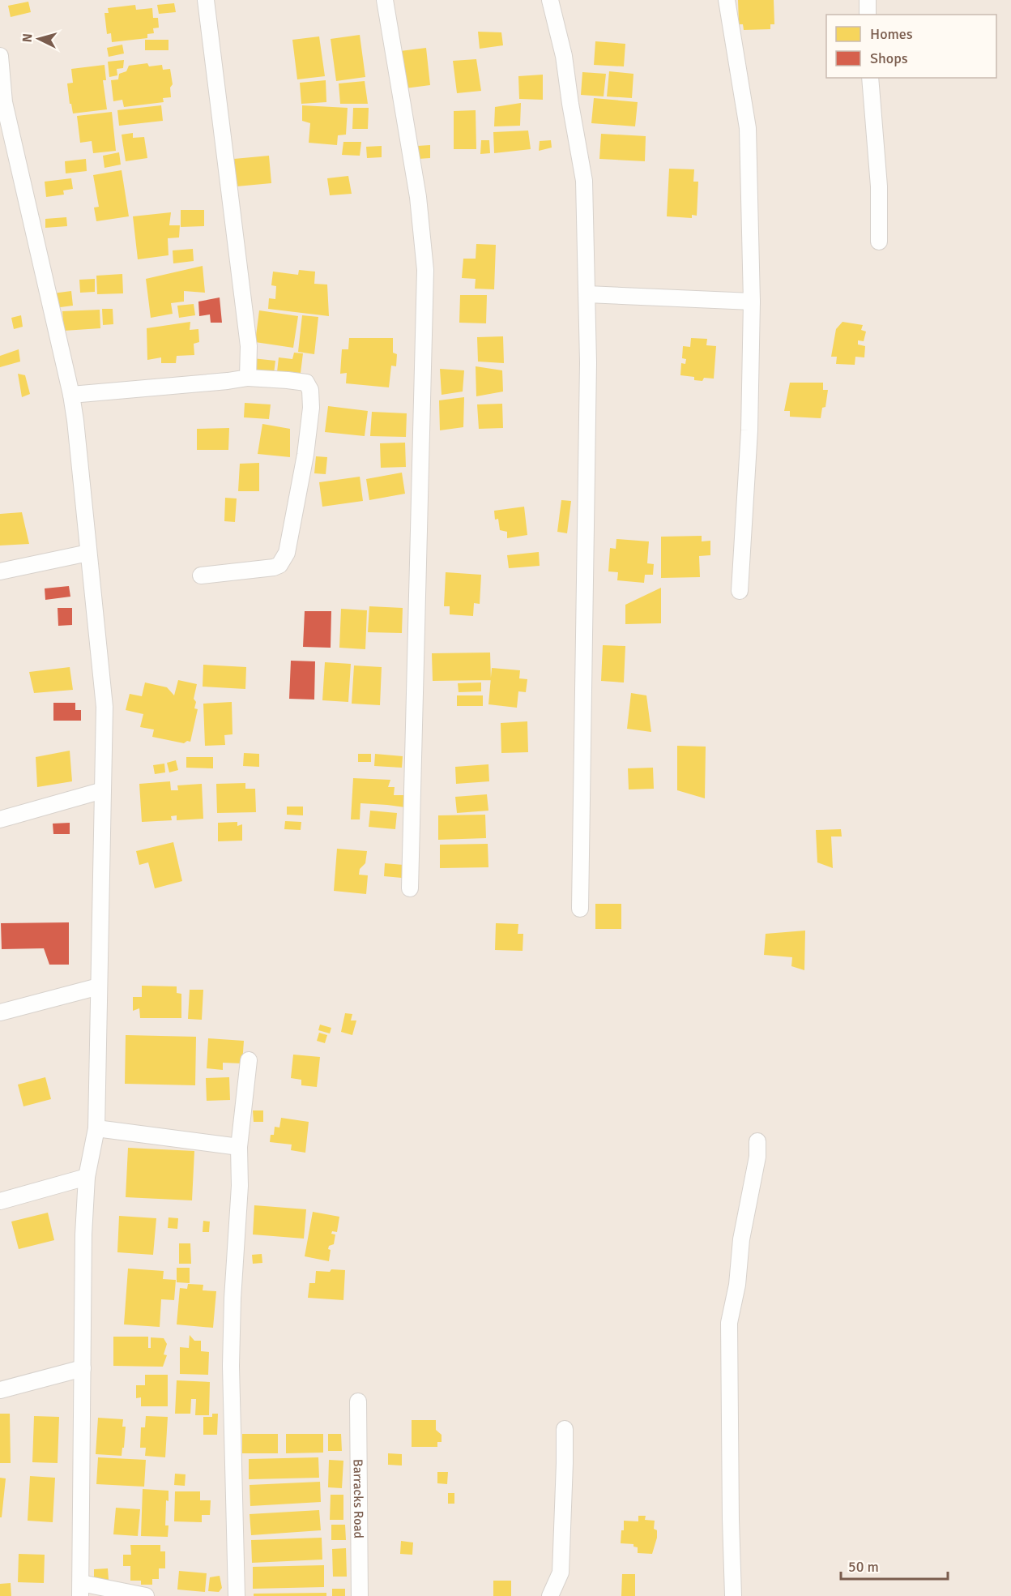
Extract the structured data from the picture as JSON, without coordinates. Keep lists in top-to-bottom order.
{
  "streets": {
    "street": ["Barracks Road"]
  },
  "legend": ["Homes", "Shops"],
  "scale_bar": "50 m",
  "north": "left"
}
